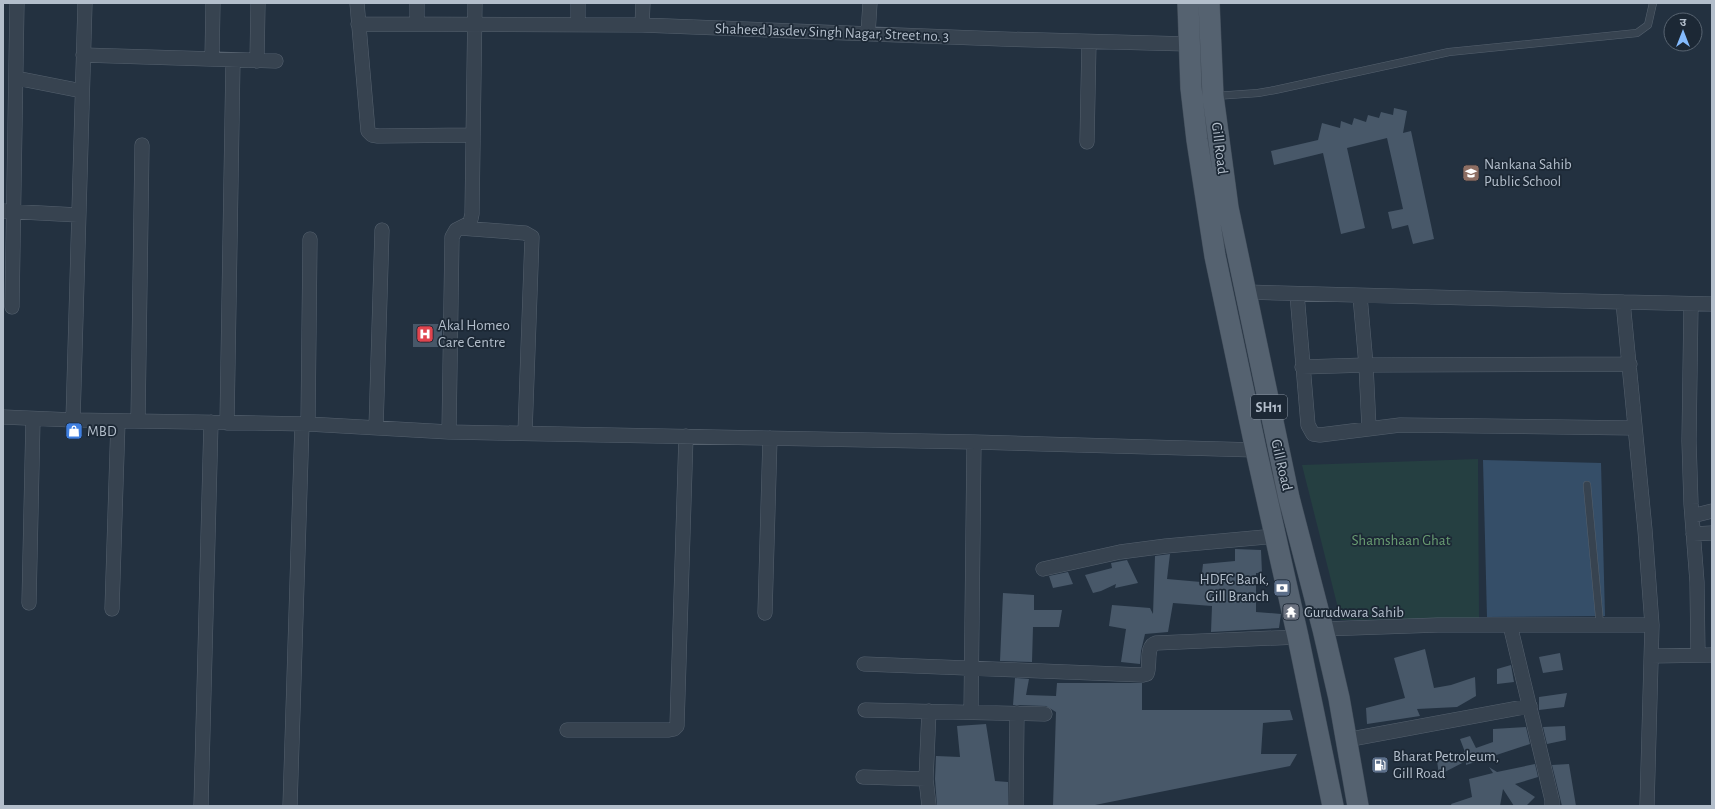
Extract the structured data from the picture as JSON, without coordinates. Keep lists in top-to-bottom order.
{
  "streets": {
    "main road": ["Gill Road", "SH11"],
    "street": ["Shaheed Jasdev Singh Nagar, Street no. 3"]
  },
  "crossings": [
    ["Shaheed Jasdev Singh Nagar, Street no. 3", "Gill Road"]
  ],
  "parks": ["Shamshaan Ghat"],
  "places": {
    "school or university": ["Nankana Sahib Public School"],
    "hospital": ["Akal Homeo Care Centre"],
    "shop": ["MBD"],
    "bank": ["HDFC Bank, Gill Branch"],
    "temple": ["Gurudwara Sahib"],
    "fuel station": ["Bharat Petroleum, Gill Road"]
  },
  "north": "top"
}
